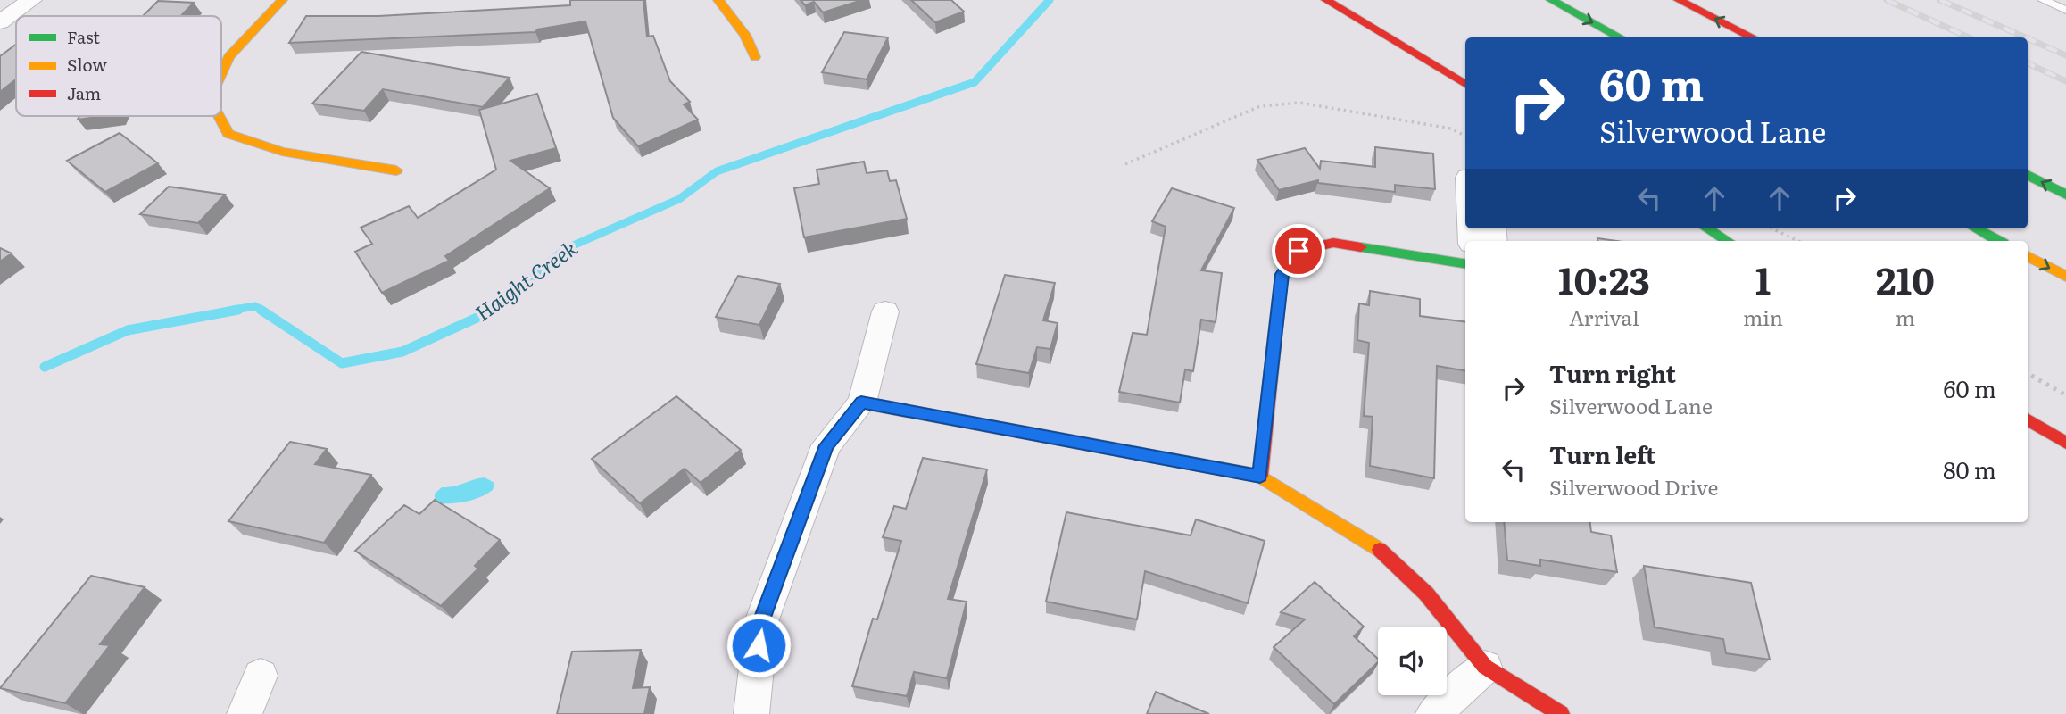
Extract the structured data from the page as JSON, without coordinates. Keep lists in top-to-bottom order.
{
  "water": ["Haight Creek"],
  "legend": ["Fast", "Slow", "Jam"],
  "page": {
    "turn": ["60 m", "Silverwood Lane"],
    "eta": [
      "10:23",
      "Arrival",
      "1",
      "min",
      "210",
      "m"
    ],
    "list": [
      {
        "name": "Turn right",
        "note": "Silverwood Lane",
        "value": "60 m"
      },
      {
        "name": "Turn left",
        "note": "Silverwood Drive",
        "value": "80 m"
      }
    ]
  }
}
